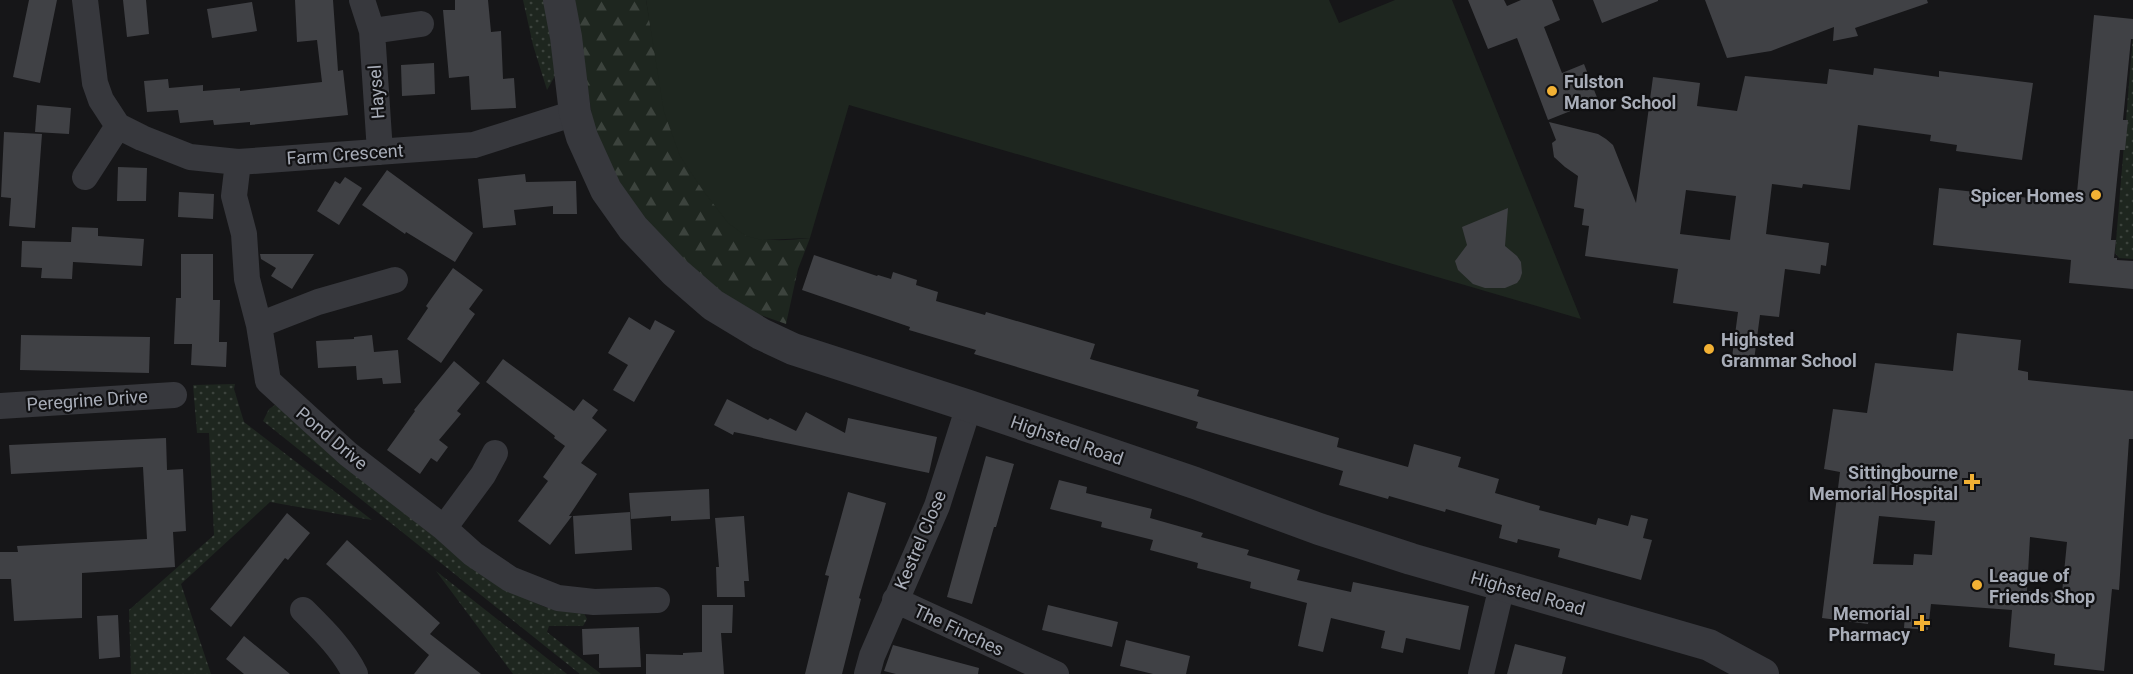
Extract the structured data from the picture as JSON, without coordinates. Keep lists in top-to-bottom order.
{
  "streets": {
    "street": [
      "Haysel",
      "Farm Crescent",
      "Peregrine Drive",
      "Pond Drive",
      "Highsted Road",
      "Kestrel Close",
      "The Finches"
    ]
  },
  "crossings": [
    ["Haysel", "Farm Crescent"],
    ["Farm Crescent", "Pond Drive"],
    ["Farm Crescent", "Highsted Road"],
    ["Highsted Road", "Kestrel Close"],
    ["Kestrel Close", "The Finches"]
  ],
  "places": {
    "other": [
      "Fulston Manor School",
      "Spicer Homes",
      "Highsted Grammar School",
      "League of Friends Shop"
    ],
    "health": ["Sittingbourne Memorial Hospital", "Memorial Pharmacy"]
  }
}
